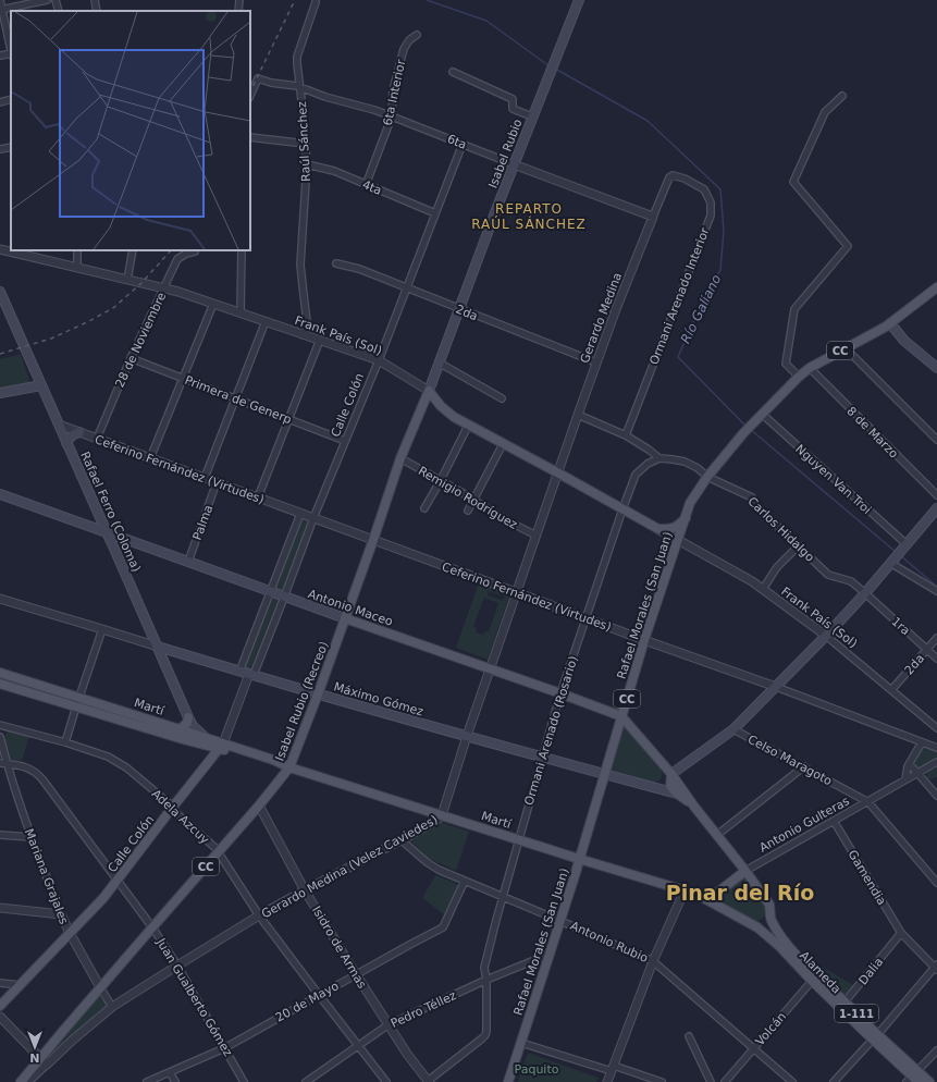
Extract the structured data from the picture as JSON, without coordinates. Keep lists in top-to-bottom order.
{
  "streets": {
    "main road": [
      "Isabel Rubio",
      "Frank País (Sol)",
      "CC",
      "Calle Colón",
      "Rafael Ferro (Coloma)",
      "Rafael Morales (San Juan)",
      "Antonio Maceo",
      "Máximo Gómez",
      "Isabel Rubio (Recreo)",
      "Martí",
      "Antonio Gulteras",
      "Alameda",
      "1-111"
    ],
    "street": [
      "6ta Interior",
      "Raúl Sánchez",
      "6ta",
      "4ta",
      "Ormani Arenado Interior",
      "2da",
      "Gerardo Medina",
      "28 de Noviembre",
      "Primera de Generp",
      "8 de Marzo",
      "Ceferino Fernández (Virtudes)",
      "Nguyen Van Troi",
      "Remigio Rodríguez",
      "Palma",
      "Carlos Hidalgo",
      "1ra",
      "Ormani Arenado (Rosario)",
      "Celso Maragoto",
      "Adela Azcuy",
      "Gerardo Medina (Velez Caviedes)",
      "Mariana Grajales",
      "Gamendia",
      "Antonio Rubio",
      "Isidro de Armas",
      "Dalia",
      "Juan Gualberto Gómez",
      "20 de Mayo",
      "Pedro Téllez",
      "Volcán"
    ]
  },
  "crossings": [
    ["6ta Interior", "6ta"],
    ["6ta Interior", "4ta"],
    ["Raúl Sánchez", "6ta"],
    ["Raúl Sánchez", "4ta"],
    ["Raúl Sánchez", "Frank País (Sol)"],
    ["6ta", "Isabel Rubio"],
    ["6ta", "Gerardo Medina"],
    ["6ta", "Calle Colón"],
    ["Isabel Rubio", "2da"],
    ["Isabel Rubio", "Frank País (Sol)"],
    ["Isabel Rubio", "Isabel Rubio (Recreo)"],
    ["4ta", "Calle Colón"],
    ["Ormani Arenado Interior", "Gerardo Medina"],
    ["2da", "Gerardo Medina"],
    ["2da", "Frank País (Sol)"],
    ["2da", "Calle Colón"],
    ["2da", "1ra"],
    ["Gerardo Medina", "Frank País (Sol)"],
    ["Gerardo Medina", "Gerardo Medina (Velez Caviedes)"],
    ["Frank País (Sol)", "28 de Noviembre"],
    ["Frank País (Sol)", "Calle Colón"],
    ["Frank País (Sol)", "Carlos Hidalgo"],
    ["Frank País (Sol)", "Rafael Morales (San Juan)"],
    ["Frank País (Sol)", "Isabel Rubio (Recreo)"],
    ["Frank País (Sol)", "Ormani Arenado (Rosario)"],
    ["Frank País (Sol)", "Gerardo Medina (Velez Caviedes)"],
    ["28 de Noviembre", "Primera de Generp"],
    ["28 de Noviembre", "Ceferino Fernández (Virtudes)"],
    ["CC", "Isabel Rubio (Recreo)"],
    ["CC", "Gerardo Medina (Velez Caviedes)"],
    ["Primera de Generp", "Calle Colón"],
    ["Calle Colón", "Ceferino Fernández (Virtudes)"],
    ["Calle Colón", "Antonio Maceo"],
    ["Calle Colón", "Máximo Gómez"],
    ["Calle Colón", "Martí"],
    ["Calle Colón", "Adela Azcuy"],
    ["Calle Colón", "Mariana Grajales"],
    ["Calle Colón", "Juan Gualberto Gómez"],
    ["8 de Marzo", "Rafael Morales (San Juan)"],
    ["Ceferino Fernández (Virtudes)", "Rafael Ferro (Coloma)"],
    ["Ceferino Fernández (Virtudes)", "Palma"],
    ["Ceferino Fernández (Virtudes)", "Rafael Morales (San Juan)"],
    ["Ceferino Fernández (Virtudes)", "Isabel Rubio (Recreo)"],
    ["Ceferino Fernández (Virtudes)", "Ormani Arenado (Rosario)"],
    ["Ceferino Fernández (Virtudes)", "Gerardo Medina (Velez Caviedes)"],
    ["Nguyen Van Troi", "Rafael Morales (San Juan)"],
    ["Remigio Rodríguez", "Isabel Rubio (Recreo)"],
    ["Remigio Rodríguez", "Gerardo Medina (Velez Caviedes)"],
    ["Rafael Ferro (Coloma)", "Antonio Maceo"],
    ["Rafael Ferro (Coloma)", "Máximo Gómez"],
    ["Rafael Ferro (Coloma)", "Martí"],
    ["Palma", "Antonio Maceo"],
    ["Carlos Hidalgo", "Rafael Morales (San Juan)"],
    ["Carlos Hidalgo", "1ra"],
    ["Carlos Hidalgo", "Ormani Arenado (Rosario)"],
    ["Rafael Morales (San Juan)", "Antonio Maceo"],
    ["Rafael Morales (San Juan)", "Máximo Gómez"],
    ["Rafael Morales (San Juan)", "Martí"],
    ["Rafael Morales (San Juan)", "Ormani Arenado (Rosario)"],
    ["Rafael Morales (San Juan)", "Antonio Rubio"],
    ["Rafael Morales (San Juan)", "Pedro Téllez"],
    ["Antonio Maceo", "Máximo Gómez"],
    ["Antonio Maceo", "Isabel Rubio (Recreo)"],
    ["Antonio Maceo", "Ormani Arenado (Rosario)"],
    ["Antonio Maceo", "Antonio Gulteras"],
    ["Antonio Maceo", "Gerardo Medina (Velez Caviedes)"],
    ["Antonio Maceo", "Alameda"],
    ["Máximo Gómez", "Isabel Rubio (Recreo)"],
    ["Máximo Gómez", "Ormani Arenado (Rosario)"],
    ["Máximo Gómez", "Gerardo Medina (Velez Caviedes)"],
    ["Isabel Rubio (Recreo)", "Martí"],
    ["Isabel Rubio (Recreo)", "Adela Azcuy"],
    ["Isabel Rubio (Recreo)", "Gerardo Medina (Velez Caviedes)"],
    ["Isabel Rubio (Recreo)", "Mariana Grajales"],
    ["Isabel Rubio (Recreo)", "Isidro de Armas"],
    ["Isabel Rubio (Recreo)", "Juan Gualberto Gómez"],
    ["Martí", "Ormani Arenado (Rosario)"],
    ["Martí", "Gerardo Medina (Velez Caviedes)"],
    ["Martí", "Alameda"],
    ["Martí", "1-111"],
    ["Ormani Arenado (Rosario)", "Antonio Rubio"],
    ["Ormani Arenado (Rosario)", "Isidro de Armas"],
    ["Ormani Arenado (Rosario)", "Pedro Téllez"],
    ["Celso Maragoto", "Antonio Gulteras"],
    ["Adela Azcuy", "Gerardo Medina (Velez Caviedes)"],
    ["Adela Azcuy", "20 de Mayo"],
    ["Adela Azcuy", "Pedro Téllez"],
    ["Antonio Gulteras", "Gamendia"],
    ["Antonio Gulteras", "Alameda"],
    ["Antonio Gulteras", "1-111"],
    ["Gerardo Medina (Velez Caviedes)", "Mariana Grajales"],
    ["Gerardo Medina (Velez Caviedes)", "Antonio Rubio"],
    ["Gerardo Medina (Velez Caviedes)", "Isidro de Armas"],
    ["Gerardo Medina (Velez Caviedes)", "Juan Gualberto Gómez"],
    ["Mariana Grajales", "Juan Gualberto Gómez"],
    ["Gamendia", "Dalia"],
    ["Antonio Rubio", "20 de Mayo"],
    ["Antonio Rubio", "Volcán"],
    ["Isidro de Armas", "20 de Mayo"],
    ["Isidro de Armas", "Pedro Téllez"],
    ["Dalia", "Alameda"],
    ["Alameda", "1-111"],
    ["Alameda", "Volcán"],
    ["Juan Gualberto Gómez", "20 de Mayo"]
  ],
  "districts": ["REPARTO RAÚL SÁNCHEZ", "Pinar del Río"],
  "water": ["Río Galiano"],
  "parks": ["Paquito"],
  "north": "bottom"
}
